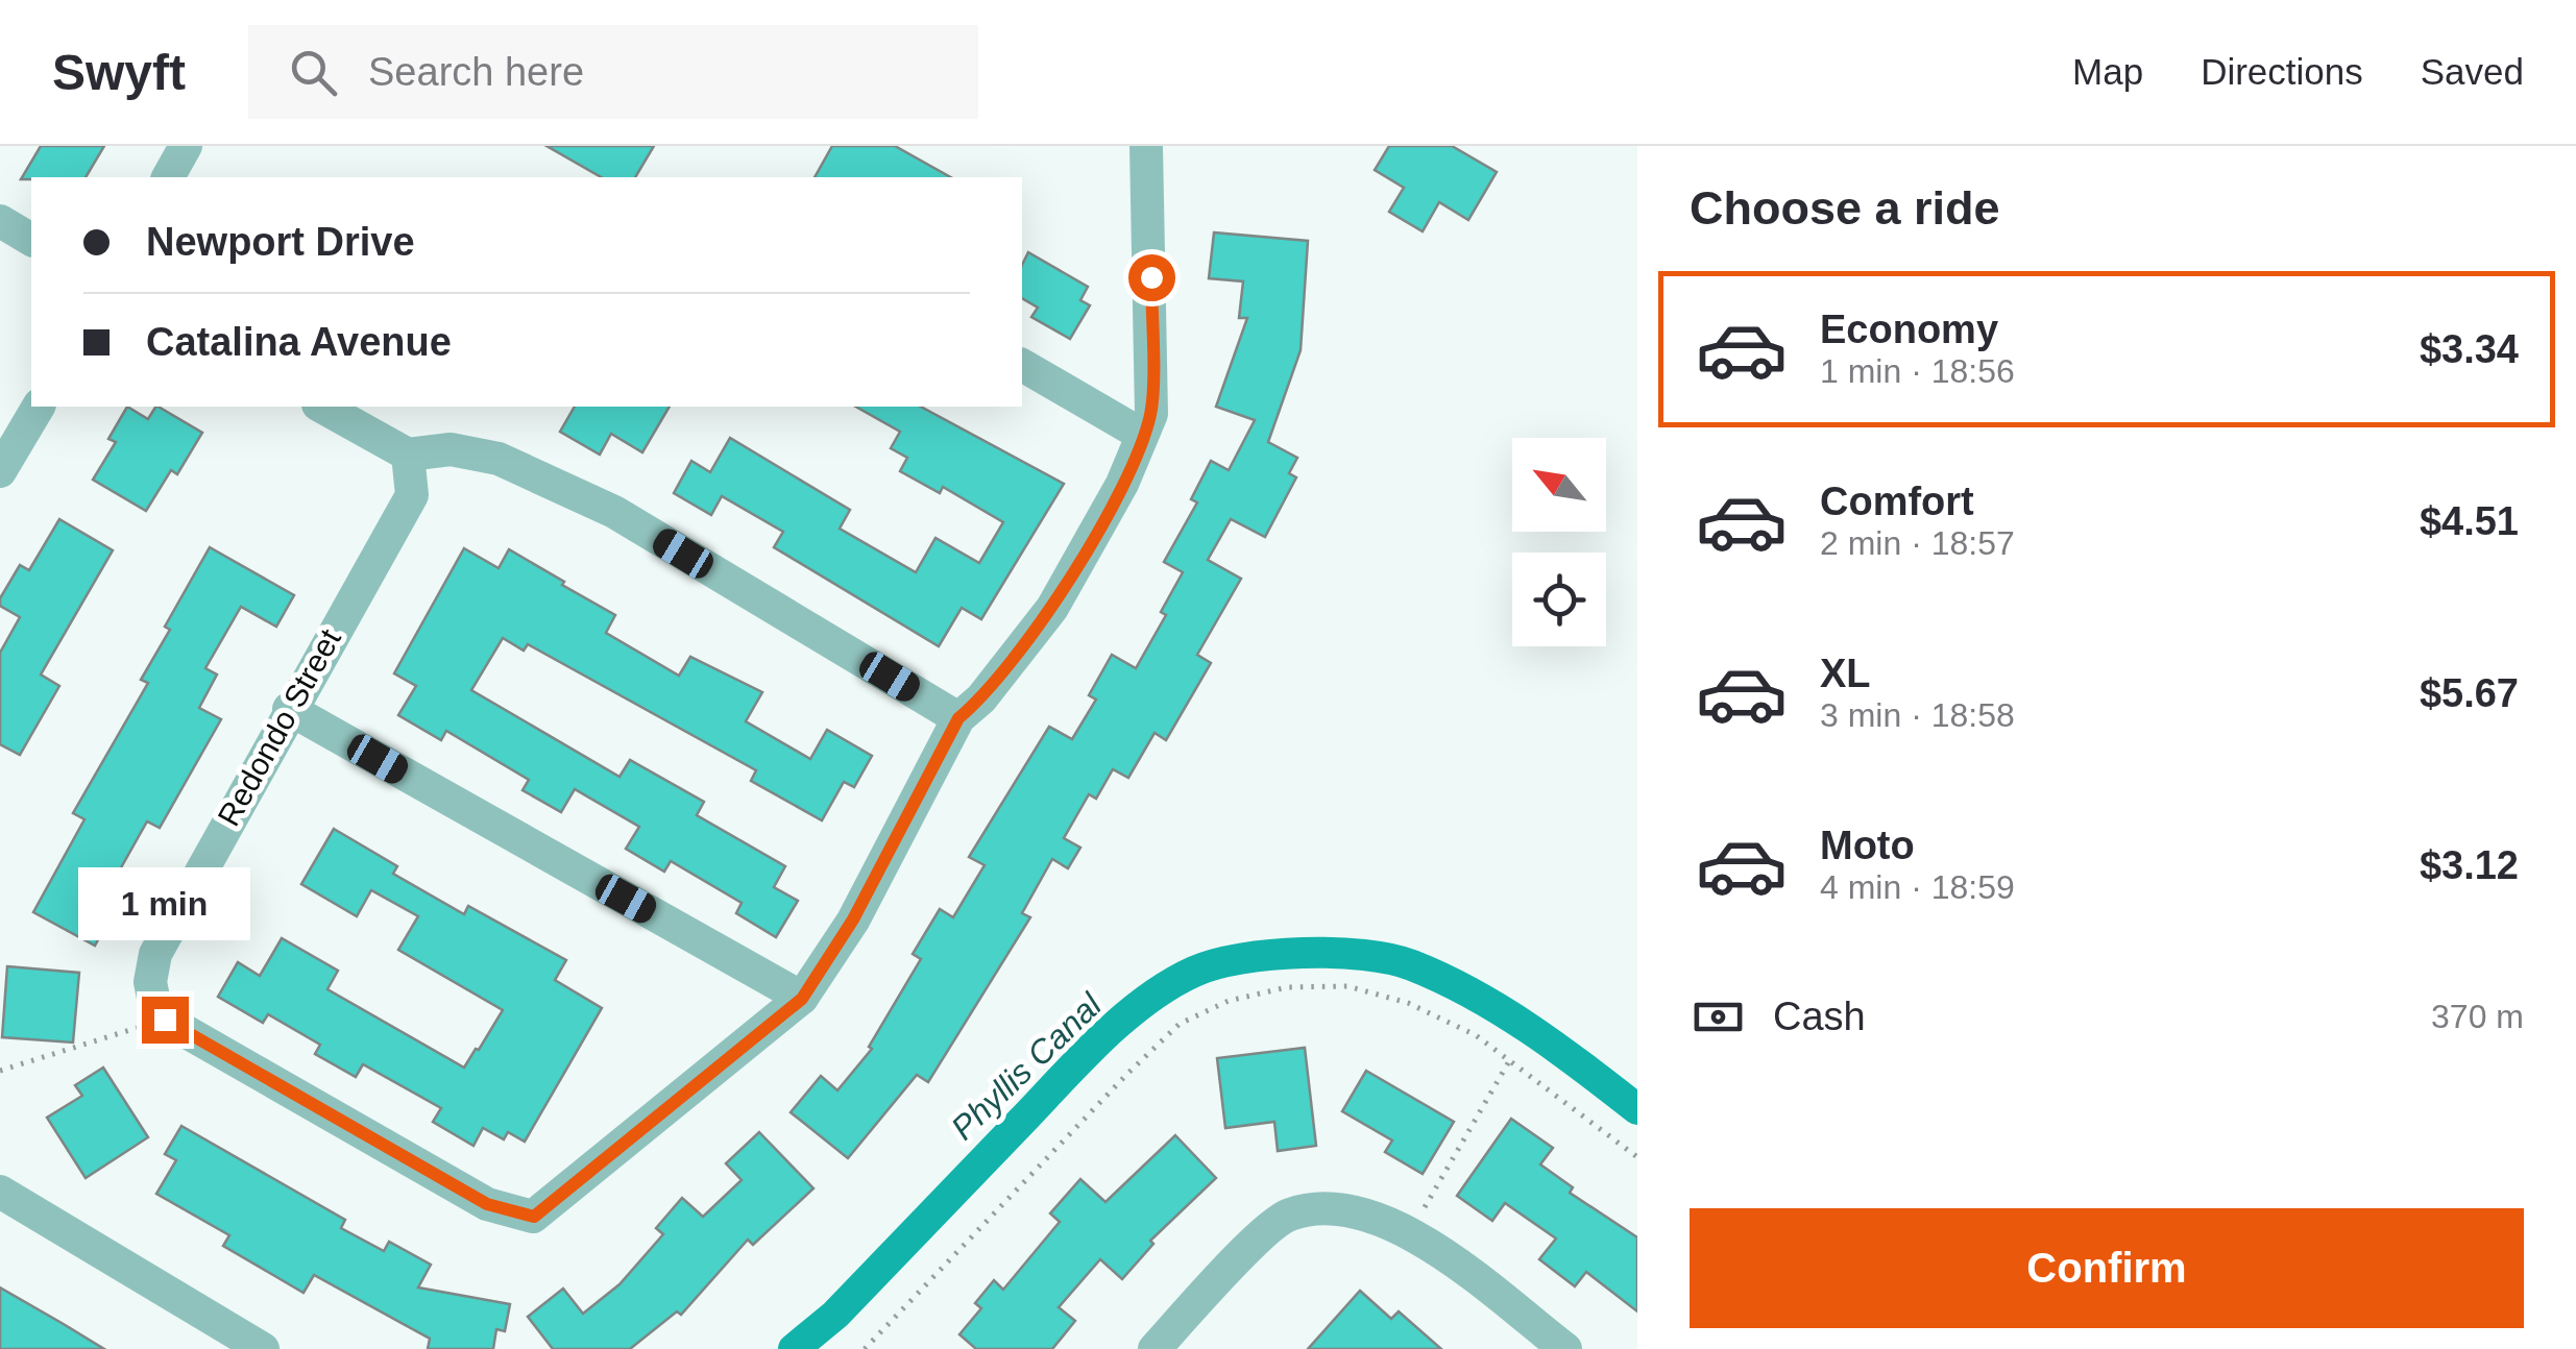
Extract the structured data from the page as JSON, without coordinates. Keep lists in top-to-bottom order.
{
  "streets": {
    "street": ["Redondo Street"]
  },
  "water": ["Phyllis Canal"],
  "north": "top left",
  "page": {
    "header": "Swyft",
    "search": "Search here",
    "nav": ["Map", "Directions", "Saved"],
    "heading": "Choose a ride",
    "banner": ["Newport Drive", "Catalina Avenue"],
    "list": [
      {
        "name": "Economy",
        "note": "1 min · 18:56",
        "value": "$3.34"
      },
      {
        "name": "Comfort",
        "note": "2 min · 18:57",
        "value": "$4.51"
      },
      {
        "name": "XL",
        "note": "3 min · 18:58",
        "value": "$5.67"
      },
      {
        "name": "Moto",
        "note": "4 min · 18:59",
        "value": "$3.12"
      }
    ],
    "bubble": "1 min",
    "pay": ["Cash", "370 m"],
    "buttons": "Confirm"
  }
}
